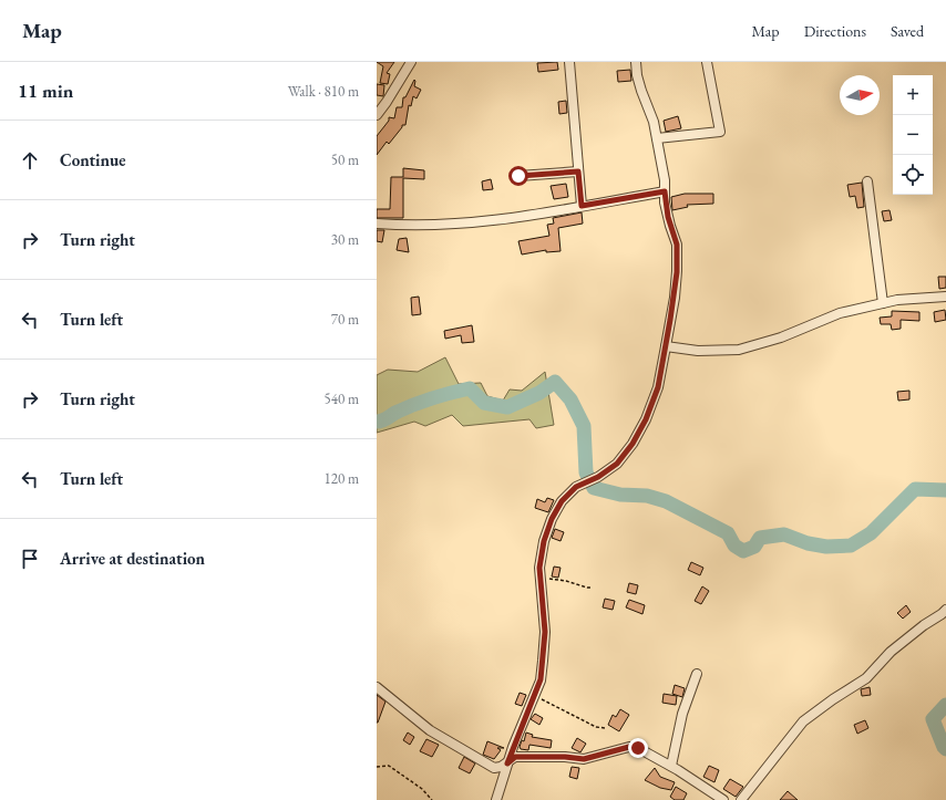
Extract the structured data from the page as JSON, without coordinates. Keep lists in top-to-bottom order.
{
  "north": "right",
  "page": {
    "header": "Map",
    "nav": ["Map", "Directions", "Saved"],
    "heading": ["11 min", "Walk · 810 m"],
    "map_buttons": ["+", "−"],
    "list": [
      ["Continue", "50 m"],
      ["Turn right", "30 m"],
      ["Turn left", "70 m"],
      ["Turn right", "540 m"],
      ["Turn left", "120 m"],
      "Arrive at destination"
    ]
  }
}
